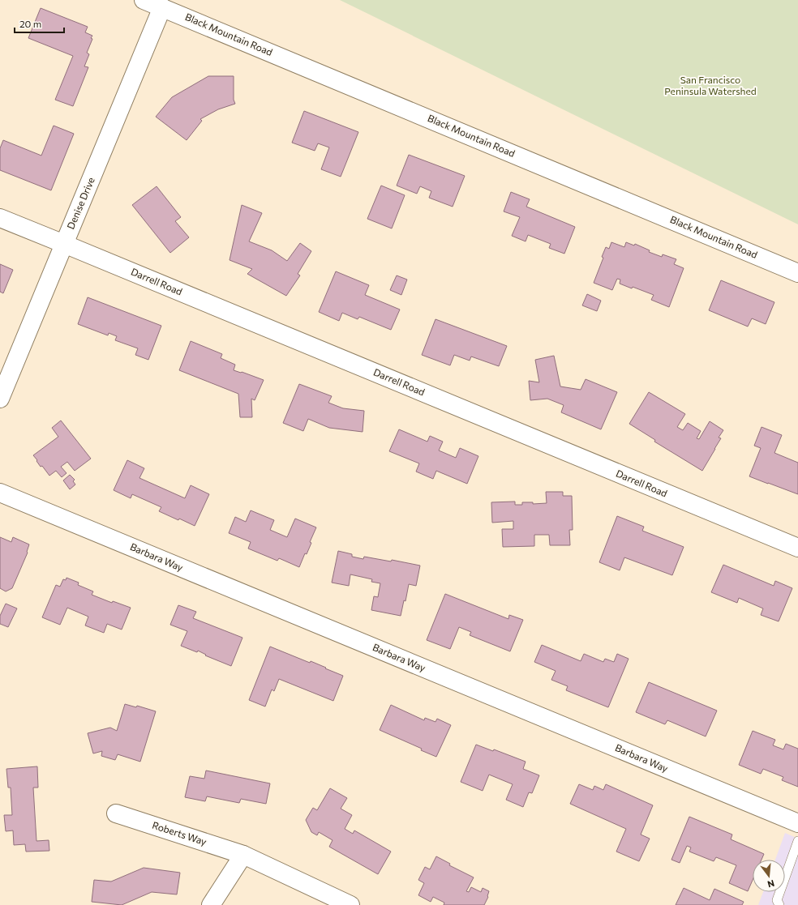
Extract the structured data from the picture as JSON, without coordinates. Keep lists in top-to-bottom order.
{
  "streets": {
    "street": [
      "Black Mountain Road",
      "Denise Drive",
      "Darrell Road",
      "Barbara Way",
      "Roberts Way"
    ]
  },
  "crossings": [
    ["Black Mountain Road", "Denise Drive"],
    ["Denise Drive", "Darrell Road"]
  ],
  "parks": ["San Francisco Peninsula Watershed"],
  "scale_bar": "20 m",
  "north": "bottom"
}
